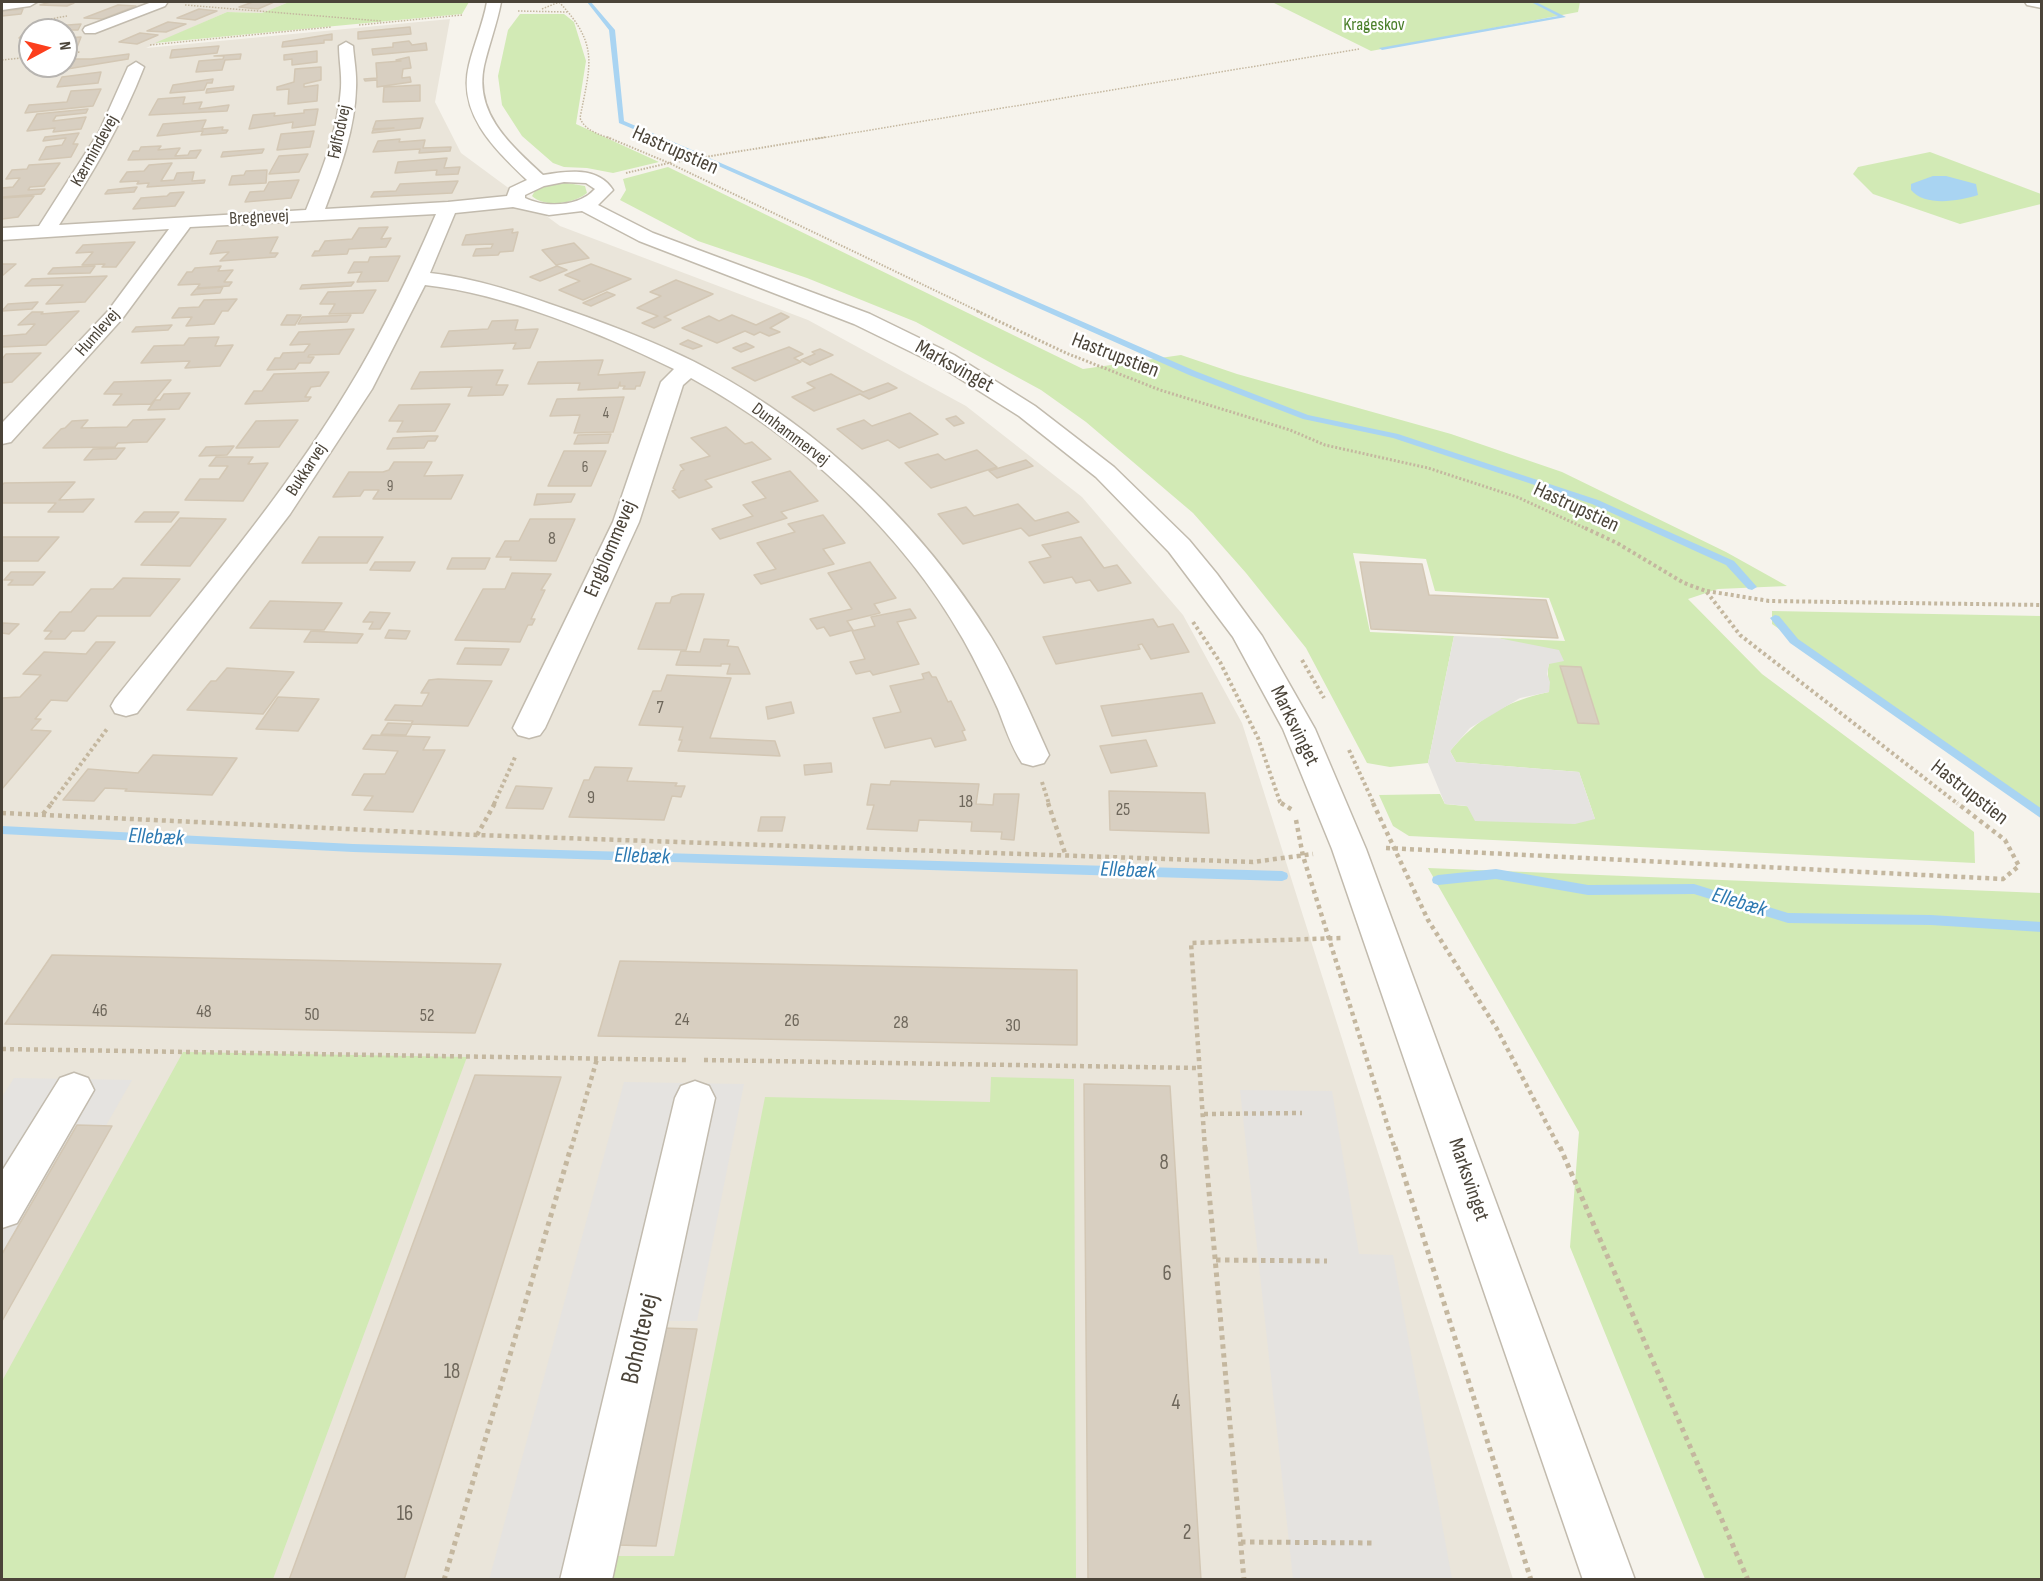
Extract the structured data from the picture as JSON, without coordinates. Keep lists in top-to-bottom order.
{
  "streets": {
    "street": [
      "Følfodvej",
      "Kærmindevej",
      "Bregnevej",
      "Humlevej",
      "Marksvinget",
      "Dunhammervej",
      "Bukkarvej",
      "Engblommevej",
      "Boholtevej"
    ],
    "path": ["Hastrupstien"]
  },
  "crossings": [
    ["Følfodvej", "Bregnevej"],
    ["Kærmindevej", "Bregnevej"],
    ["Bregnevej", "Humlevej"],
    ["Bregnevej", "Bukkarvej"],
    ["Dunhammervej", "Bukkarvej"],
    ["Dunhammervej", "Engblommevej"]
  ],
  "water": ["Ellebæk"],
  "parks": ["Krageskov"],
  "house_numbers": [
    "4",
    "6",
    "9",
    "8",
    "7",
    "9",
    "18",
    "25",
    "46",
    "48",
    "50",
    "52",
    "24",
    "26",
    "28",
    "30",
    "8",
    "6",
    "18",
    "4",
    "16",
    "2"
  ],
  "north": "right"
}
